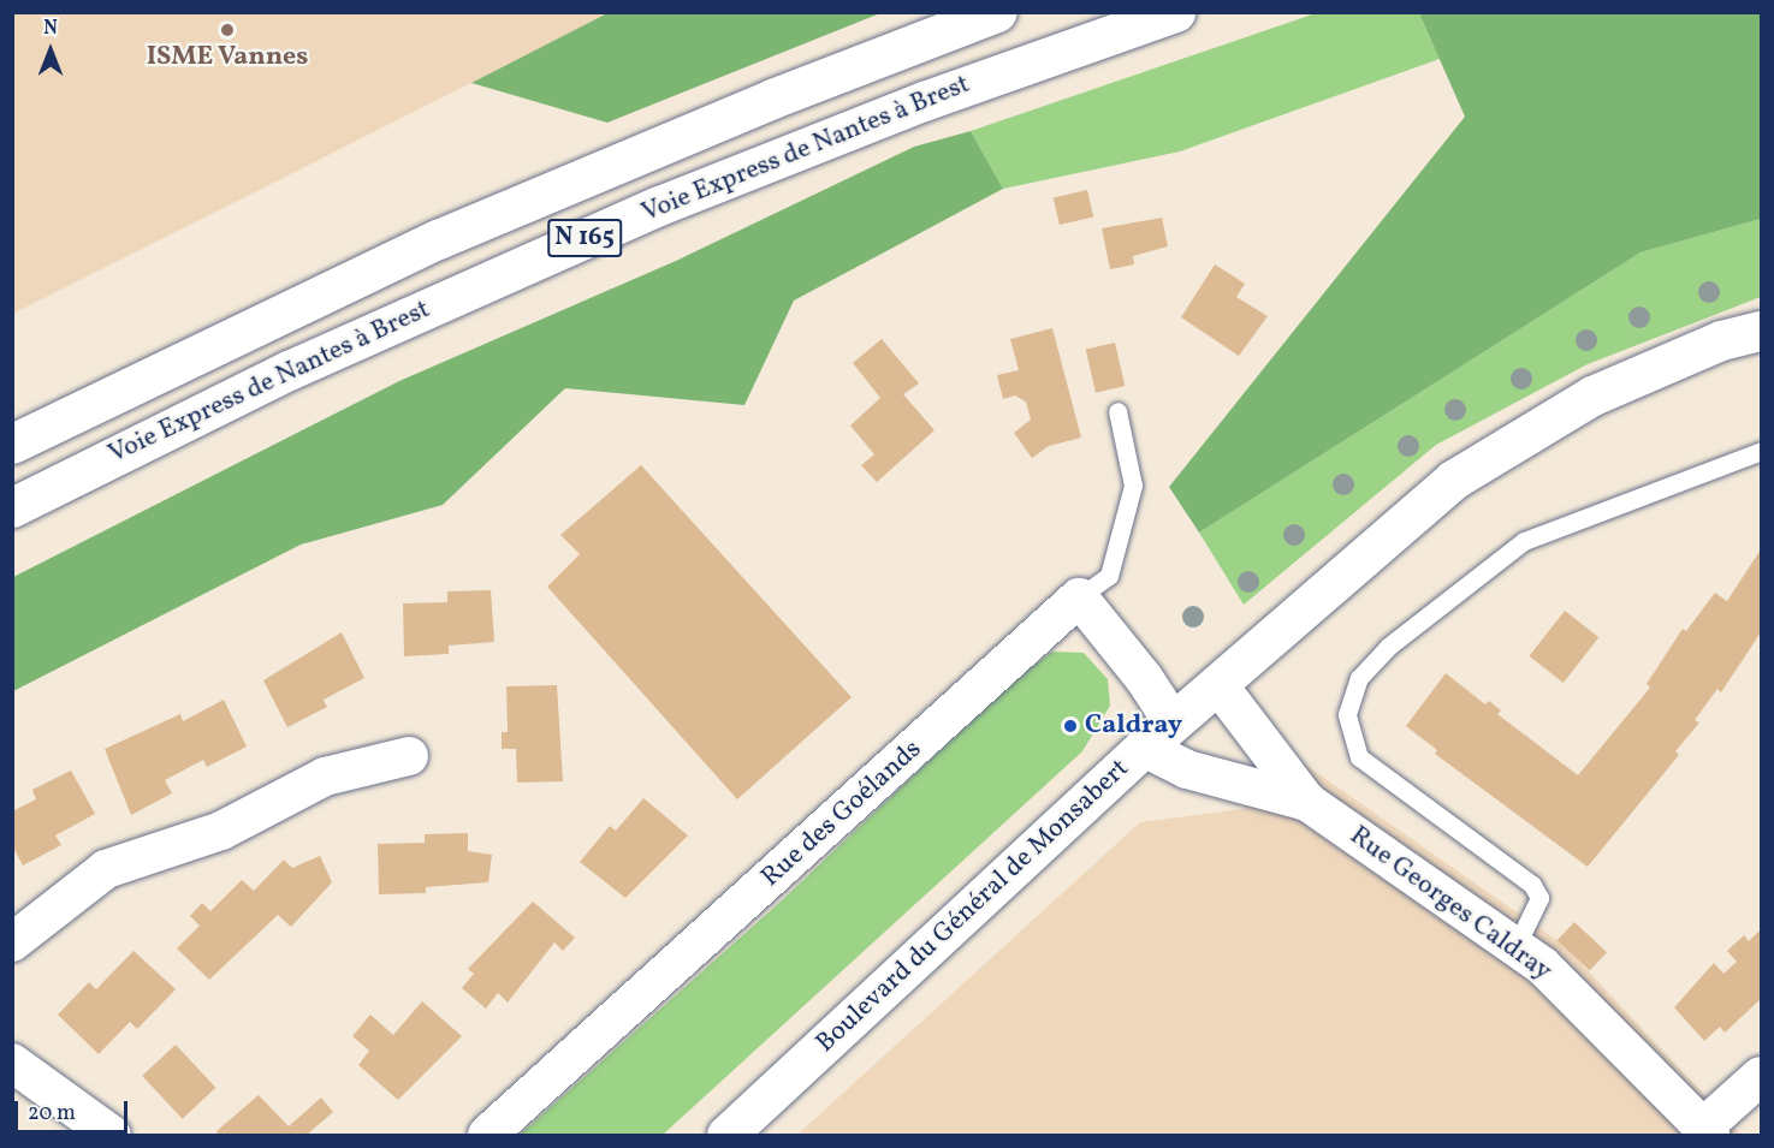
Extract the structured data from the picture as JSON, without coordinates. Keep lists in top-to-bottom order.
{
  "streets": {
    "main road": ["Voie Express de Nantes à Brest", "N 165", "Boulevard du Général de Monsabert"],
    "street": ["Rue des Goélands", "Rue Georges Caldray"]
  },
  "crossings": [
    ["Rue Georges Caldray", "Boulevard du Général de Monsabert"]
  ],
  "places": ["ISME Vannes", "Caldray"],
  "scale_bar": "20 m",
  "north": "top"
}
